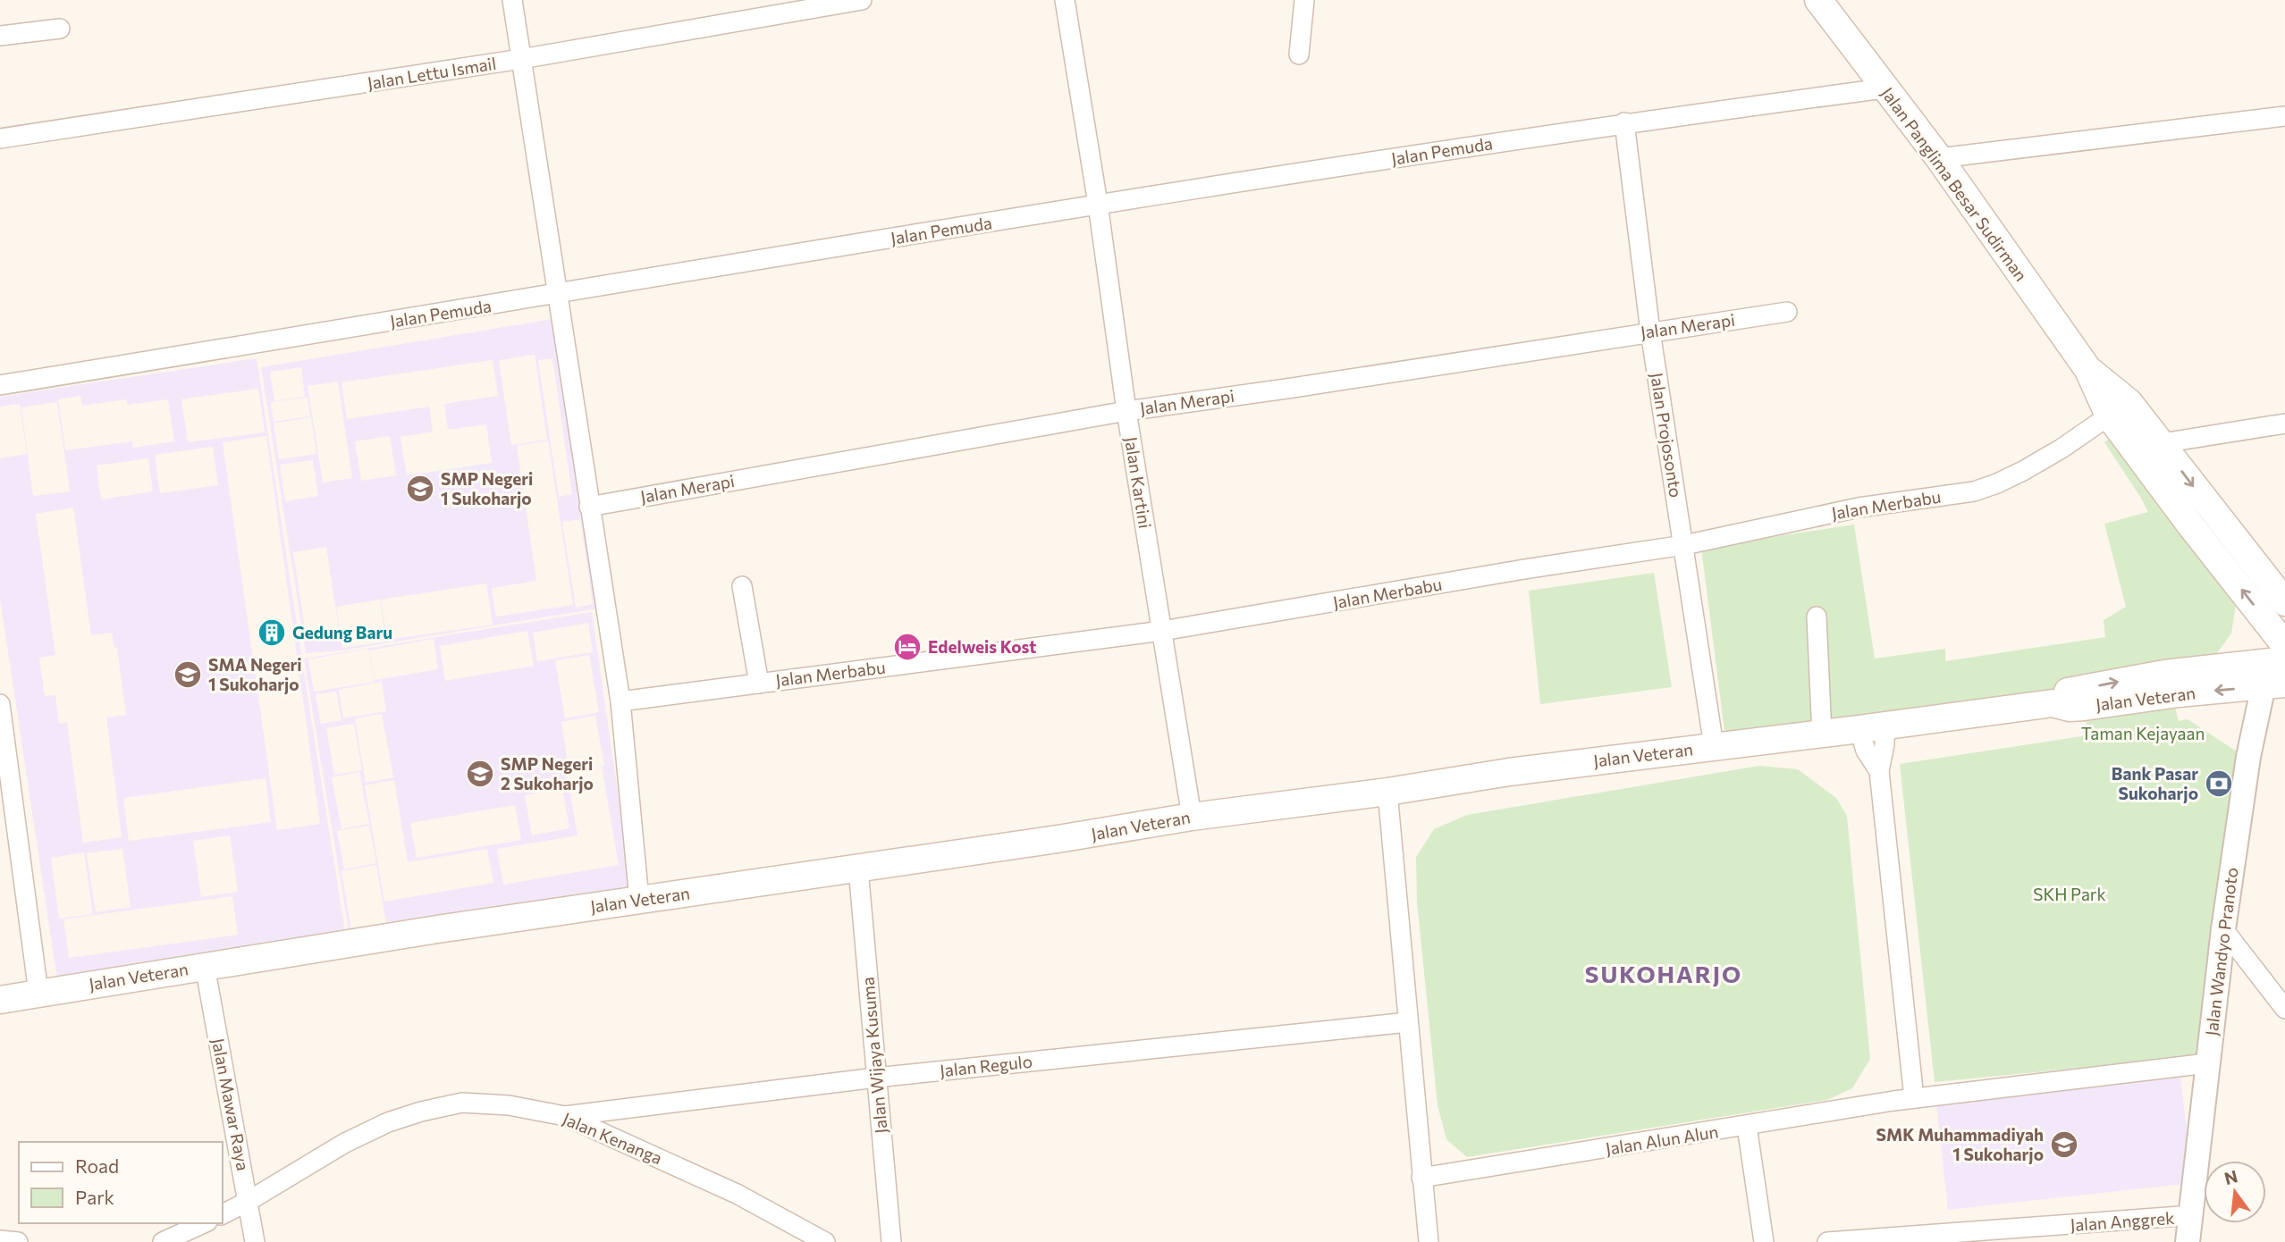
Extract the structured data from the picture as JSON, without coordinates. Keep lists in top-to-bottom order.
{
  "streets": {
    "main road": ["Jalan Panglima Besar Sudirman", "Jalan Veteran"],
    "street": [
      "Jalan Lettu Ismail",
      "Jalan Pemuda",
      "Jalan Merapi",
      "Jalan Projosonto",
      "Jalan Kartini",
      "Jalan Merbabu",
      "Jalan Wandyo Pranoto",
      "Jalan Wijaya Kusuma",
      "Jalan Regulo",
      "Jalan Mawar Raya",
      "Jalan Kenanga",
      "Jalan Alun Alun",
      "Jalan Anggrek"
    ]
  },
  "crossings": [
    ["Jalan Pemuda", "Jalan Panglima Besar Sudirman"],
    ["Jalan Pemuda", "Jalan Projosonto"],
    ["Jalan Pemuda", "Jalan Kartini"],
    ["Jalan Panglima Besar Sudirman", "Jalan Merbabu"],
    ["Jalan Merapi", "Jalan Projosonto"],
    ["Jalan Merapi", "Jalan Kartini"],
    ["Jalan Projosonto", "Jalan Merbabu"],
    ["Jalan Projosonto", "Jalan Veteran"],
    ["Jalan Kartini", "Jalan Merbabu"],
    ["Jalan Kartini", "Jalan Veteran"],
    ["Jalan Veteran", "Jalan Wandyo Pranoto"],
    ["Jalan Veteran", "Jalan Wijaya Kusuma"],
    ["Jalan Veteran", "Jalan Mawar Raya"],
    ["Jalan Wandyo Pranoto", "Jalan Alun Alun"],
    ["Jalan Wandyo Pranoto", "Jalan Anggrek"],
    ["Jalan Wijaya Kusuma", "Jalan Regulo"],
    ["Jalan Regulo", "Jalan Kenanga"],
    ["Jalan Mawar Raya", "Jalan Kenanga"]
  ],
  "districts": ["SUKOHARJO"],
  "parks": ["Taman Kejayaan", "SKH Park"],
  "places": {
    "school or university": [
      "SMP Negeri 1 Sukoharjo",
      "SMA Negeri 1 Sukoharjo",
      "SMP Negeri 2 Sukoharjo",
      "SMK Muhammadiyah 1 Sukoharjo"
    ],
    "building": ["Gedung Baru"],
    "hotel": ["Edelweis Kost"],
    "bank": ["Bank Pasar Sukoharjo"]
  },
  "legend": ["Road", "Park"],
  "north": "top"
}
